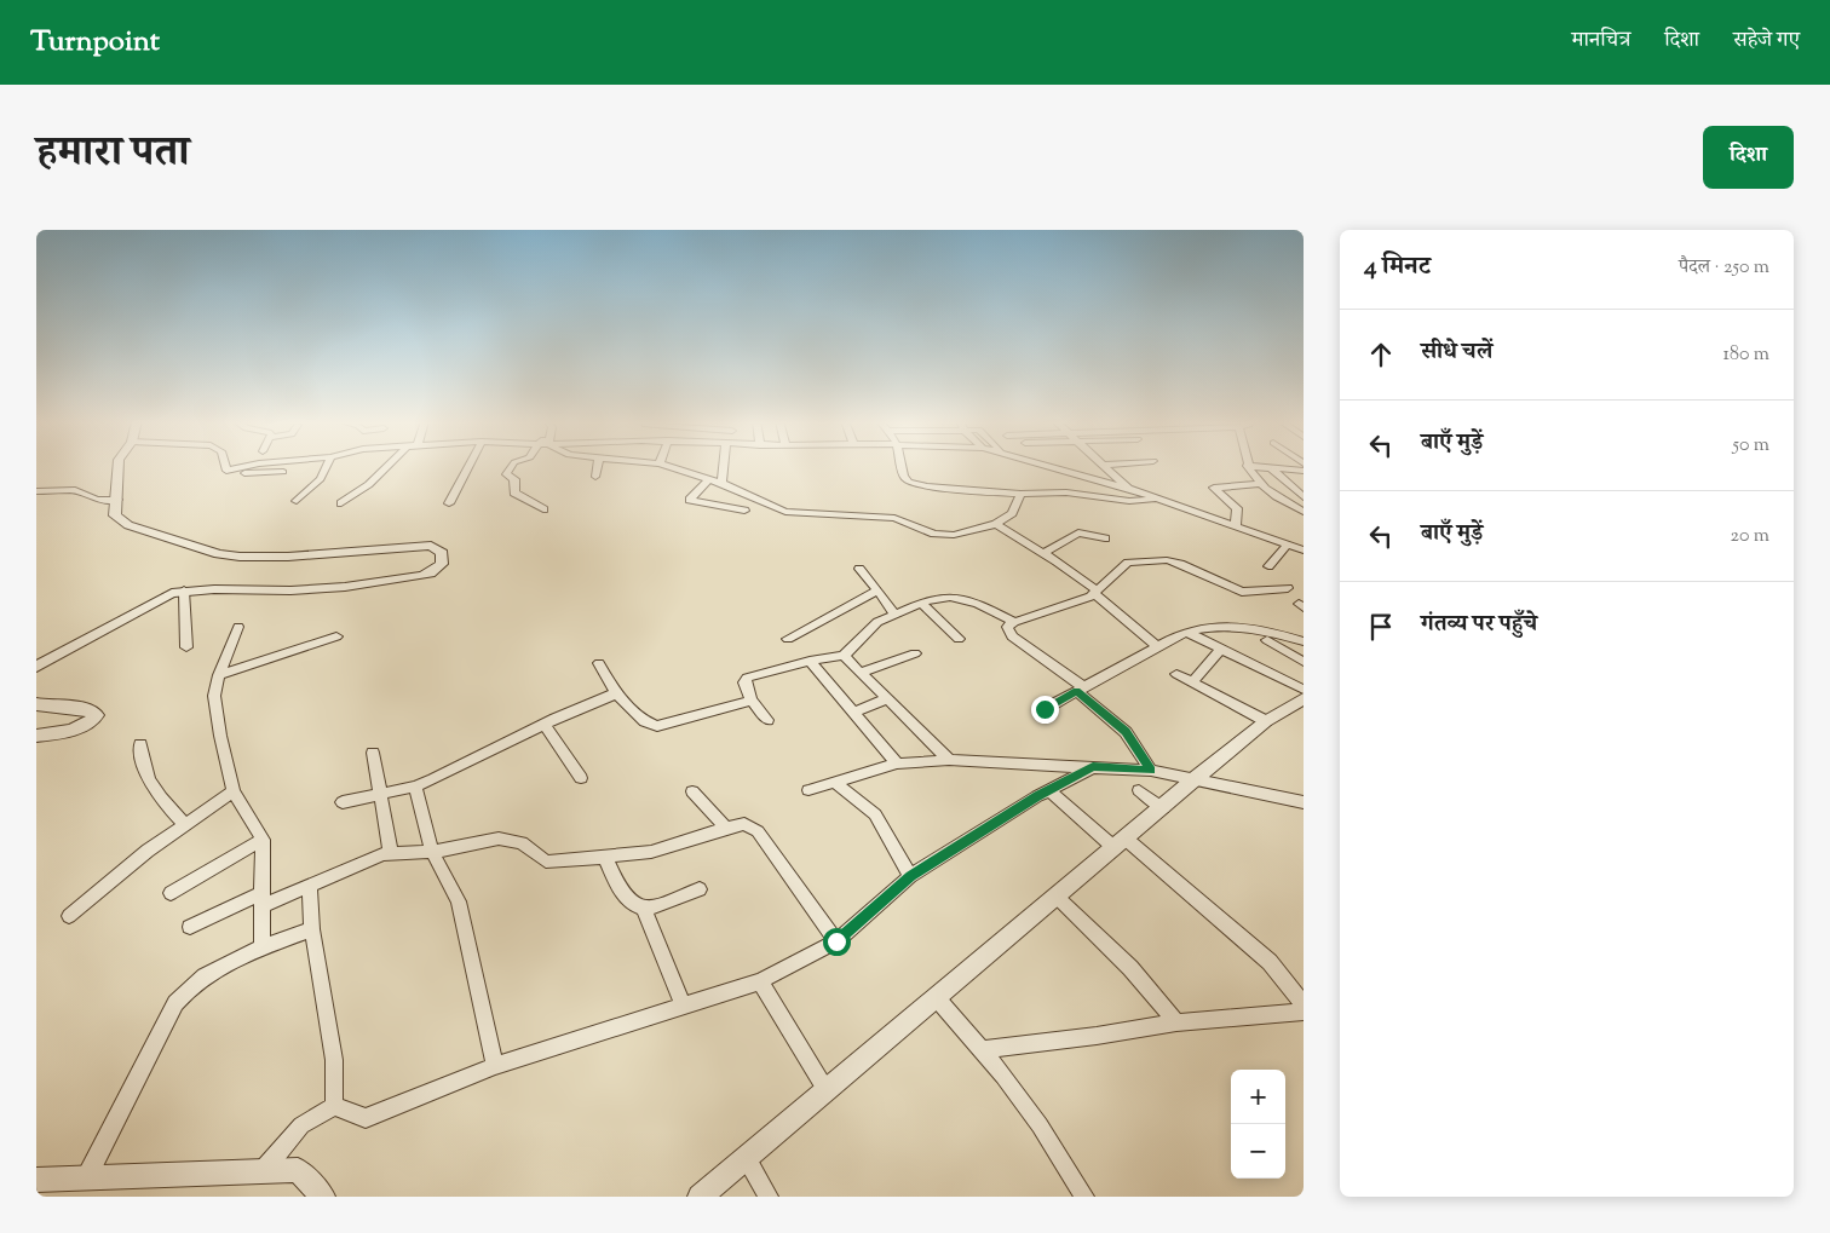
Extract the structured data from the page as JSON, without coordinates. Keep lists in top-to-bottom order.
{
  "page": {
    "header": "Turnpoint",
    "nav": ["मानचित्र", "दिशा", "सहेजे गए"],
    "title": "हमारा पता",
    "buttons": "दिशा",
    "heading": ["4 मिनट", "पैदल · 250 m"],
    "list": [
      ["सीधे चलें", "180 m"],
      ["बाएँ मुड़ें", "50 m"],
      ["बाएँ मुड़ें", "20 m"],
      "गंतव्य पर पहुँचे"
    ],
    "map_buttons": ["+", "−"]
  }
}
